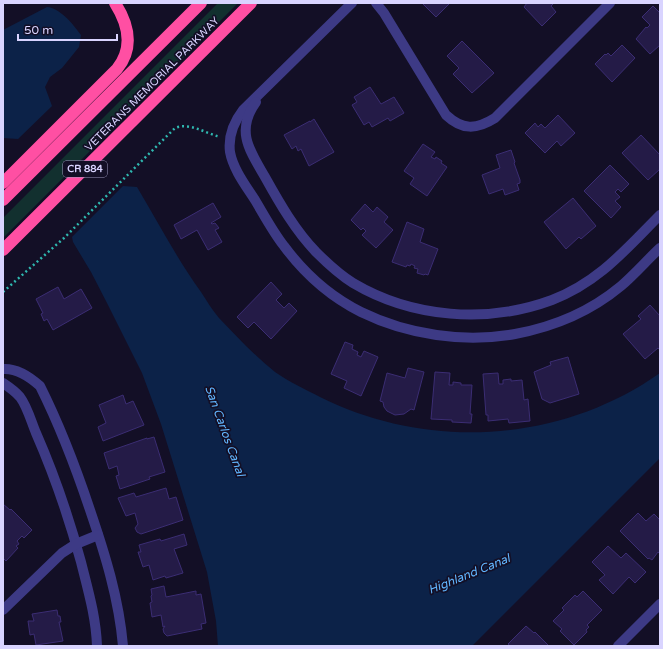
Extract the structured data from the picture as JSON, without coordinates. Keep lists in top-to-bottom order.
{
  "streets": {
    "highway": ["VETERANS MEMORIAL PARKWAY", "CR 884"]
  },
  "water": ["San Carlos Canal", "Highland Canal"],
  "scale_bar": "50 m"
}
